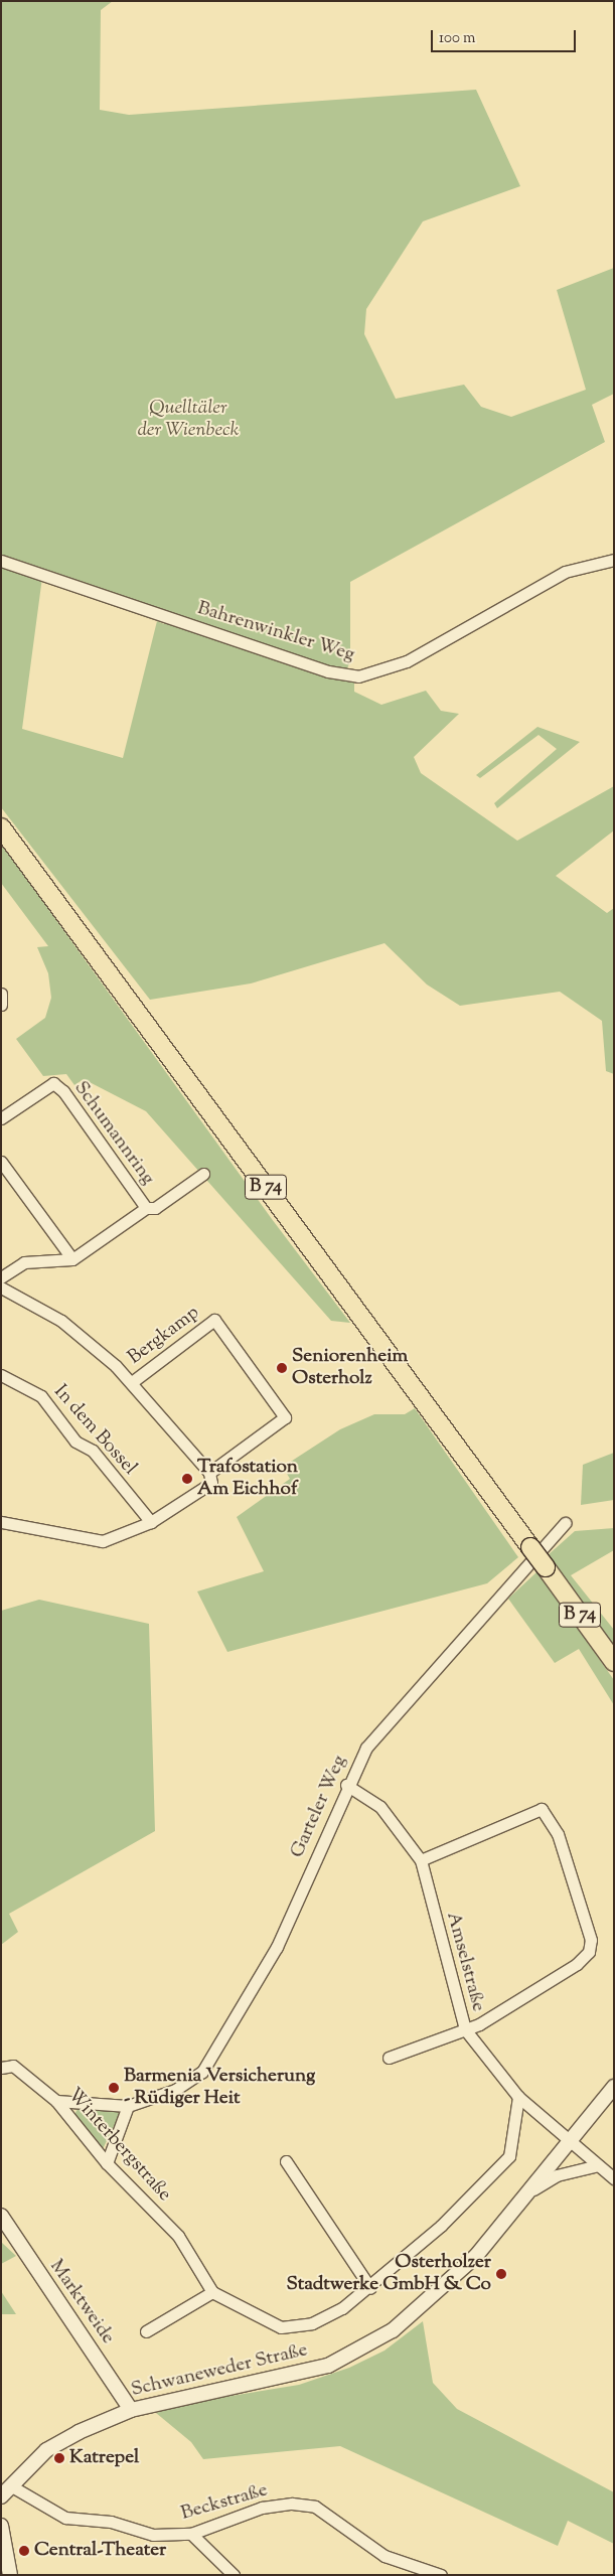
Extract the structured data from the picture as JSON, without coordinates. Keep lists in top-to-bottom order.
{
  "streets": {
    "main road": ["B 74"],
    "street": [
      "Bahrenwinkler Weg",
      "Schumannring",
      "Bergkamp",
      "In dem Bossel",
      "Garteler Weg",
      "Amselstraße",
      "Winterbergstraße",
      "Marktweide",
      "Schwaneweder Straße",
      "Beckstraße"
    ]
  },
  "crossings": [
    ["Garteler Weg", "Amselstraße"],
    ["Garteler Weg", "Winterbergstraße"],
    ["Amselstraße", "Schwaneweder Straße"],
    ["Marktweide", "Schwaneweder Straße"],
    ["Schwaneweder Straße", "Beckstraße"]
  ],
  "parks": ["Quelltäler der Wienbeck"],
  "places": [
    "Seniorenheim Osterholz",
    "Trafostation Am Eichhof",
    "Barmenia Versicherung - Rüdiger Heit",
    "Osterholzer Stadtwerke GmbH & Co",
    "Katrepel",
    "Central-Theater"
  ],
  "scale_bar": "100 m"
}
